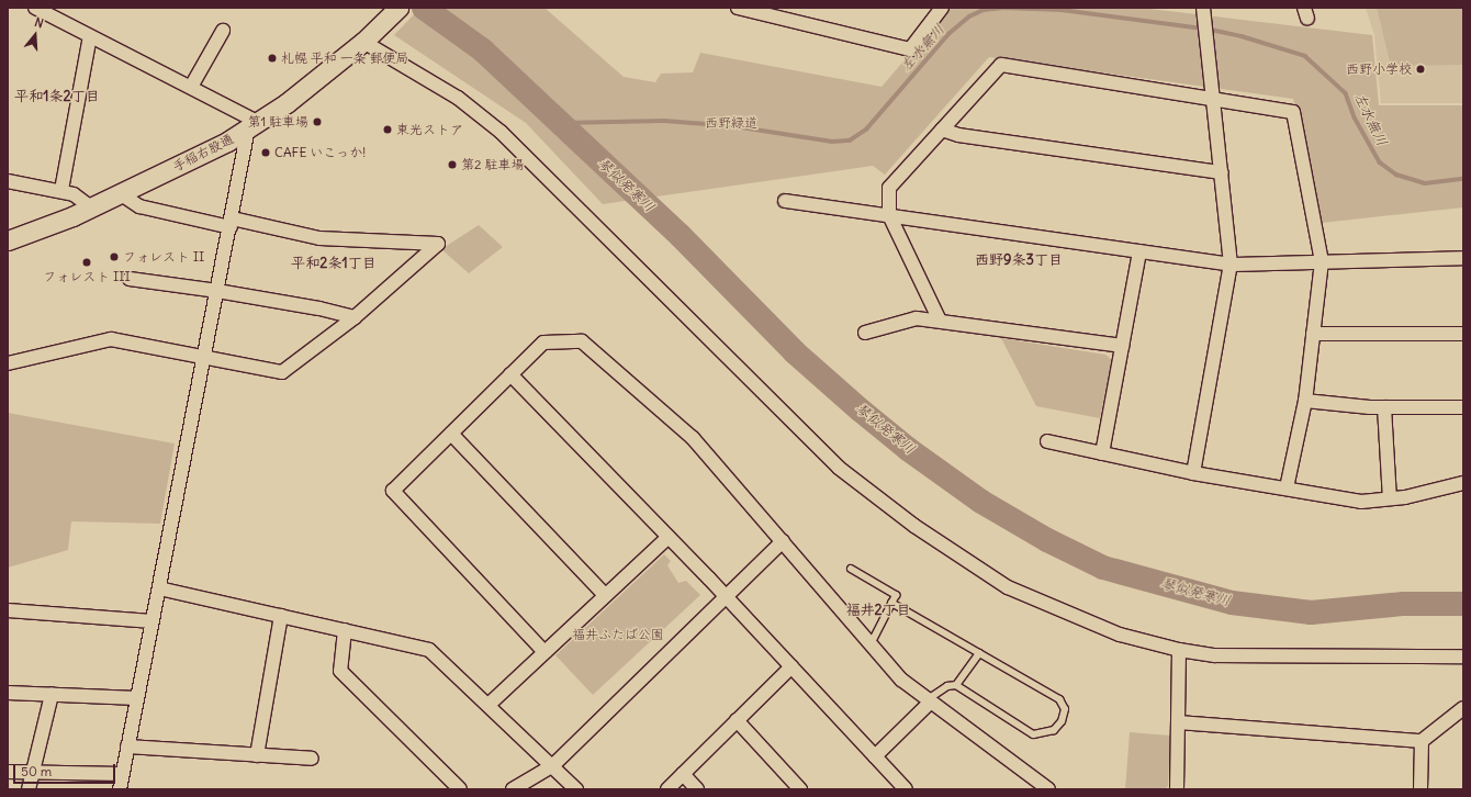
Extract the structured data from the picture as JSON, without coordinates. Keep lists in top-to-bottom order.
{
  "streets": {
    "street": ["手稲右股通"]
  },
  "districts": [
    "平和1条2丁目",
    "西野9条3丁目",
    "平和2条1丁目",
    "福井2丁目"
  ],
  "water": ["左水無川", "琴似発寒川"],
  "parks": ["西野緑道", "福井ふたば公園"],
  "places": [
    "札幌 平和 一条 郵便局",
    "西野小学校",
    "第1 駐車場",
    "東光ストア",
    "CAFE いこっか!",
    "第2 駐車場",
    "フォレスト II",
    "フォレスト III"
  ],
  "scale_bar": "50 m",
  "north": "top"
}
